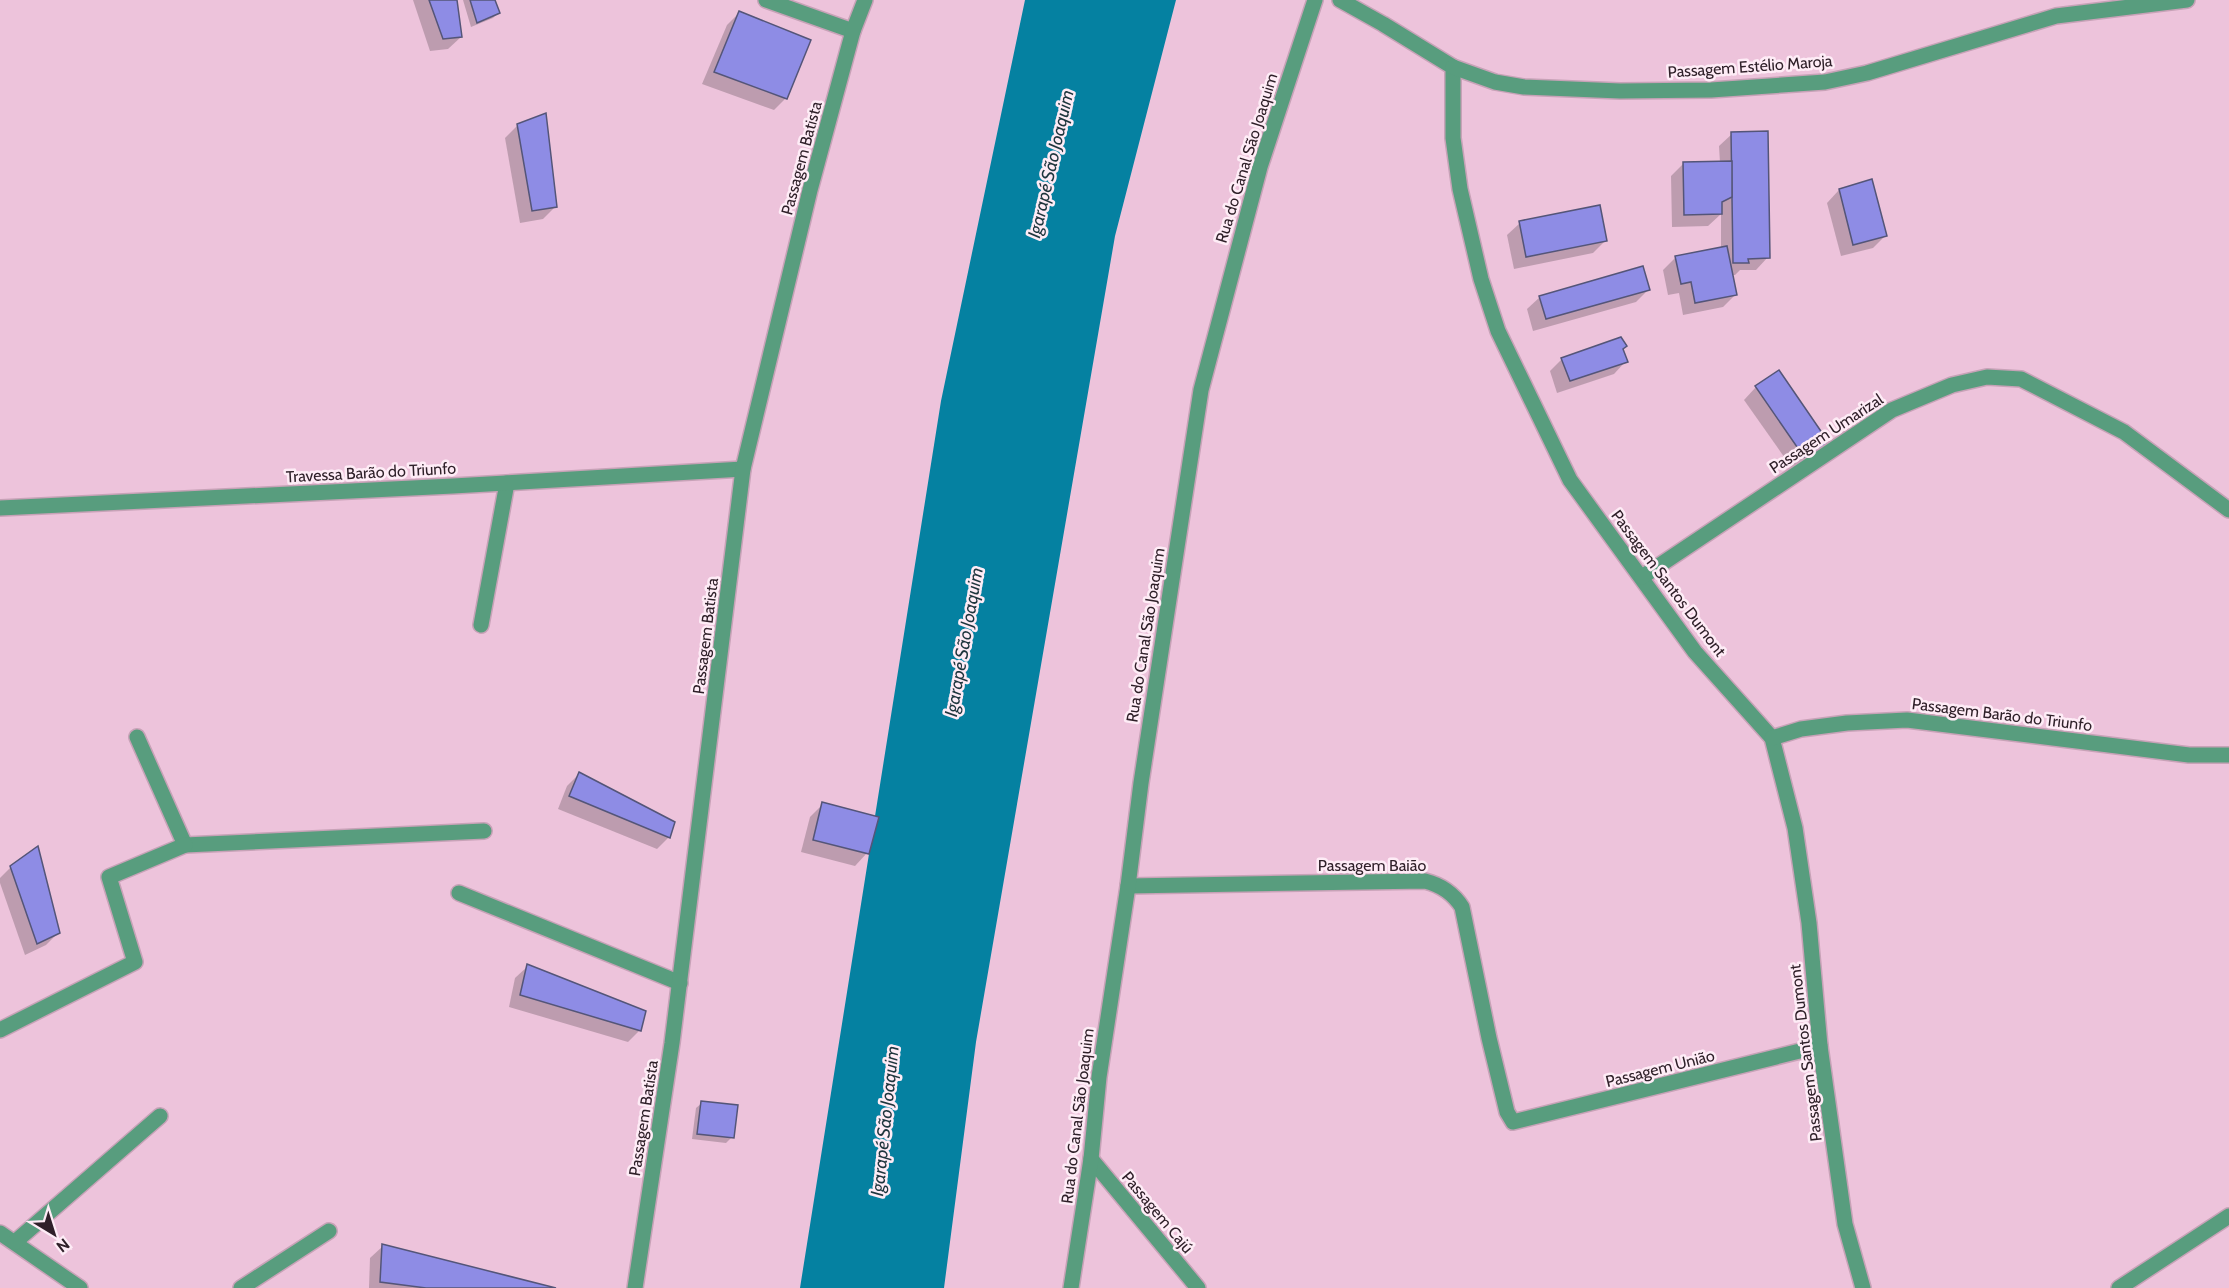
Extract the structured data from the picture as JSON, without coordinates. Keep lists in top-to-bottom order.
{
  "streets": {
    "street": [
      "Passagem Estélio Maroja",
      "Passagem Batista",
      "Rua do Canal São Joaquim",
      "Passagem Umarizal",
      "Travessa Barão do Triunfo",
      "Passagem Santos Dumont",
      "Passagem Barão do Triunfo",
      "Passagem Baião",
      "Passagem União",
      "Passagem Cajú"
    ]
  },
  "crossings": [
    ["Passagem Estélio Maroja", "Passagem Santos Dumont"],
    ["Passagem Batista", "Travessa Barão do Triunfo"],
    ["Rua do Canal São Joaquim", "Passagem Baião"],
    ["Rua do Canal São Joaquim", "Passagem Cajú"],
    ["Passagem Umarizal", "Passagem Santos Dumont"],
    ["Passagem Santos Dumont", "Passagem Barão do Triunfo"],
    ["Passagem Santos Dumont", "Passagem União"],
    ["Passagem Baião", "Passagem União"]
  ],
  "water": ["Igarapé São Joaquim"],
  "north": "bottom right"
}
